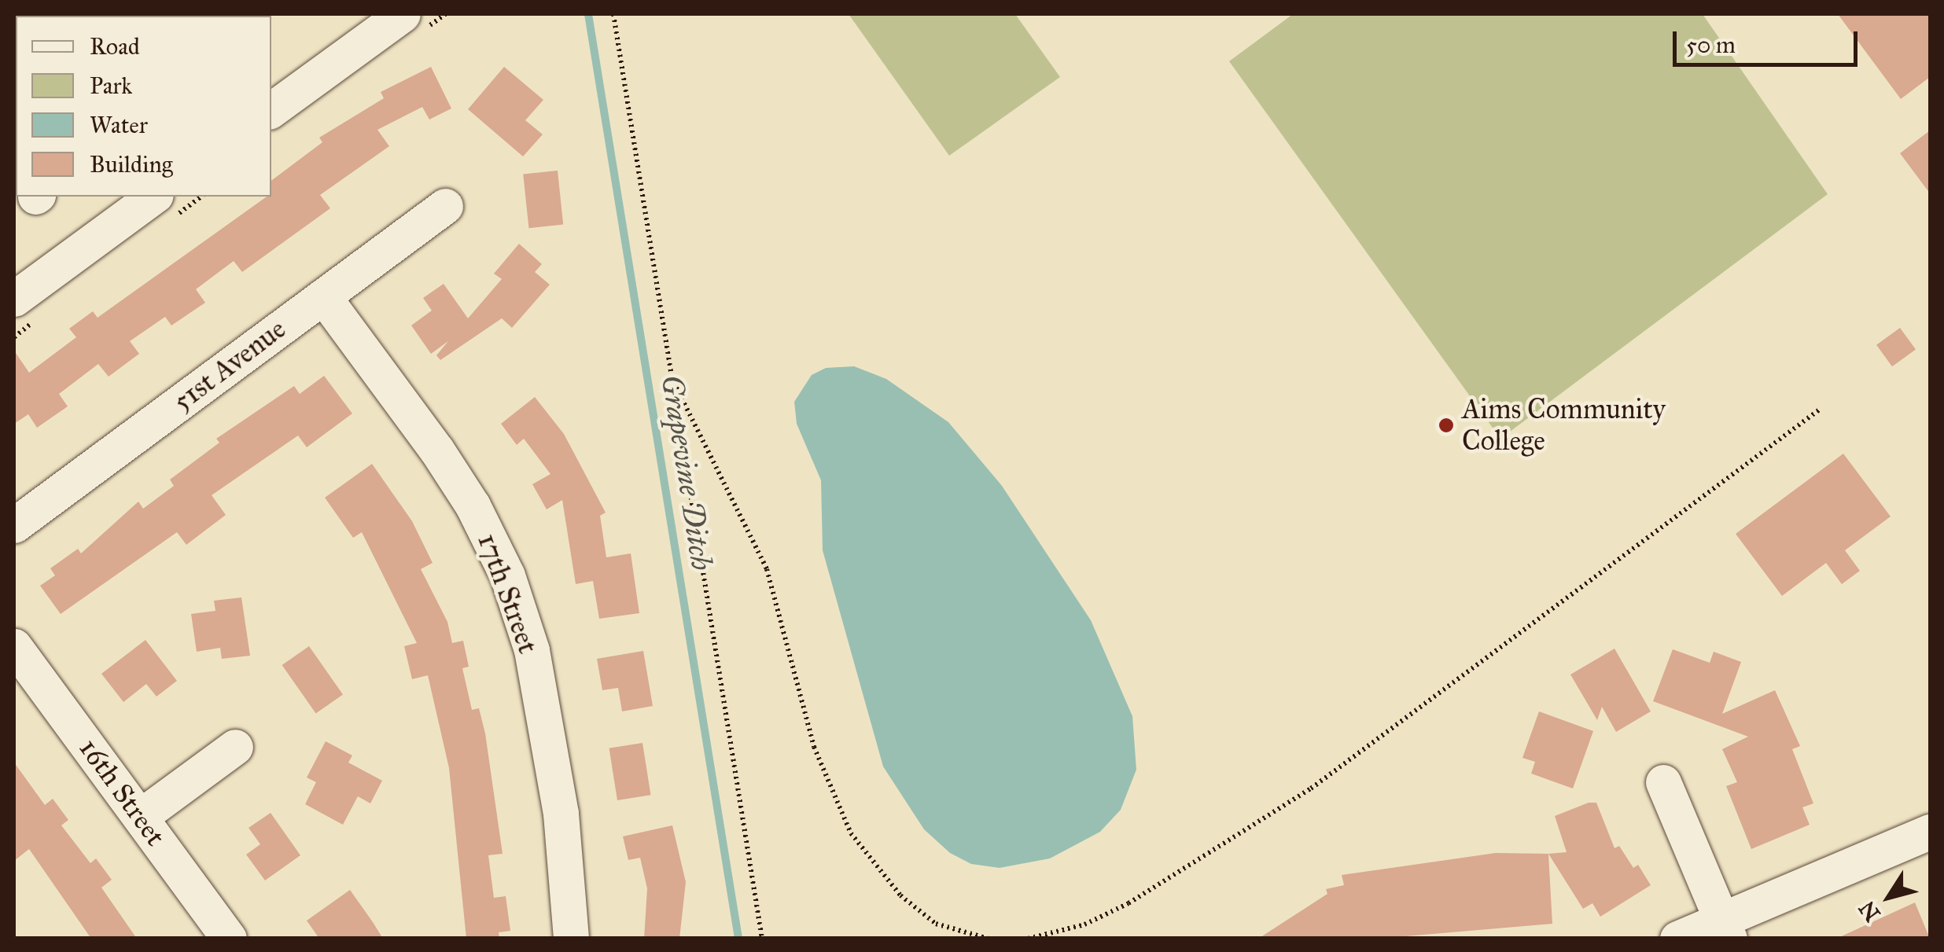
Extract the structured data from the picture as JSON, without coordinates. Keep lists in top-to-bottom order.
{
  "streets": {
    "street": ["51st Avenue", "17th Street", "16th Street"]
  },
  "crossings": [
    ["51st Avenue", "17th Street"]
  ],
  "water": ["Grapevine Ditch"],
  "places": ["Aims Community College"],
  "legend": [
    "Road",
    "Park",
    "Water",
    "Building"
  ],
  "scale_bar": "50 m",
  "north": "bottom left"
}
